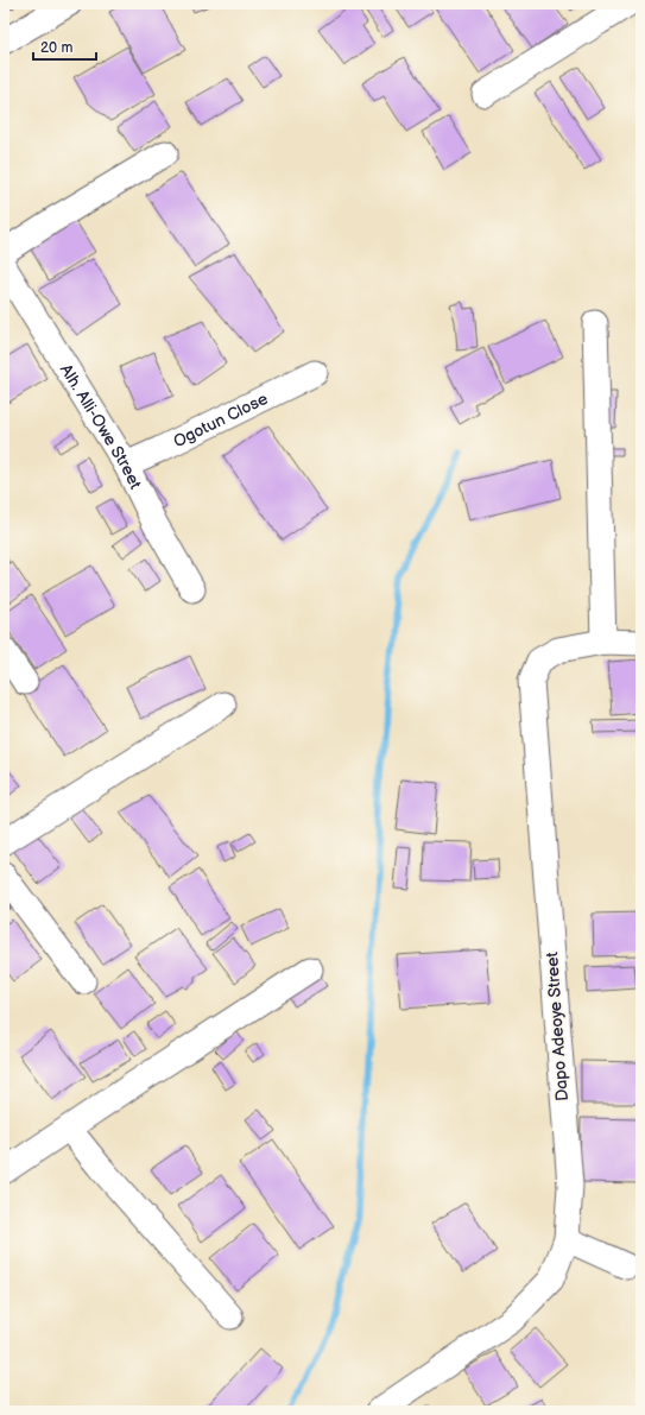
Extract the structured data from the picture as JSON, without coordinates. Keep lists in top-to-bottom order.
{
  "streets": {
    "street": ["Ogotun Close", "Alh. Alli-Owe Street", "Dapo Adeoye Street"]
  },
  "crossings": [
    ["Ogotun Close", "Alh. Alli-Owe Street"]
  ],
  "scale_bar": "20 m"
}
